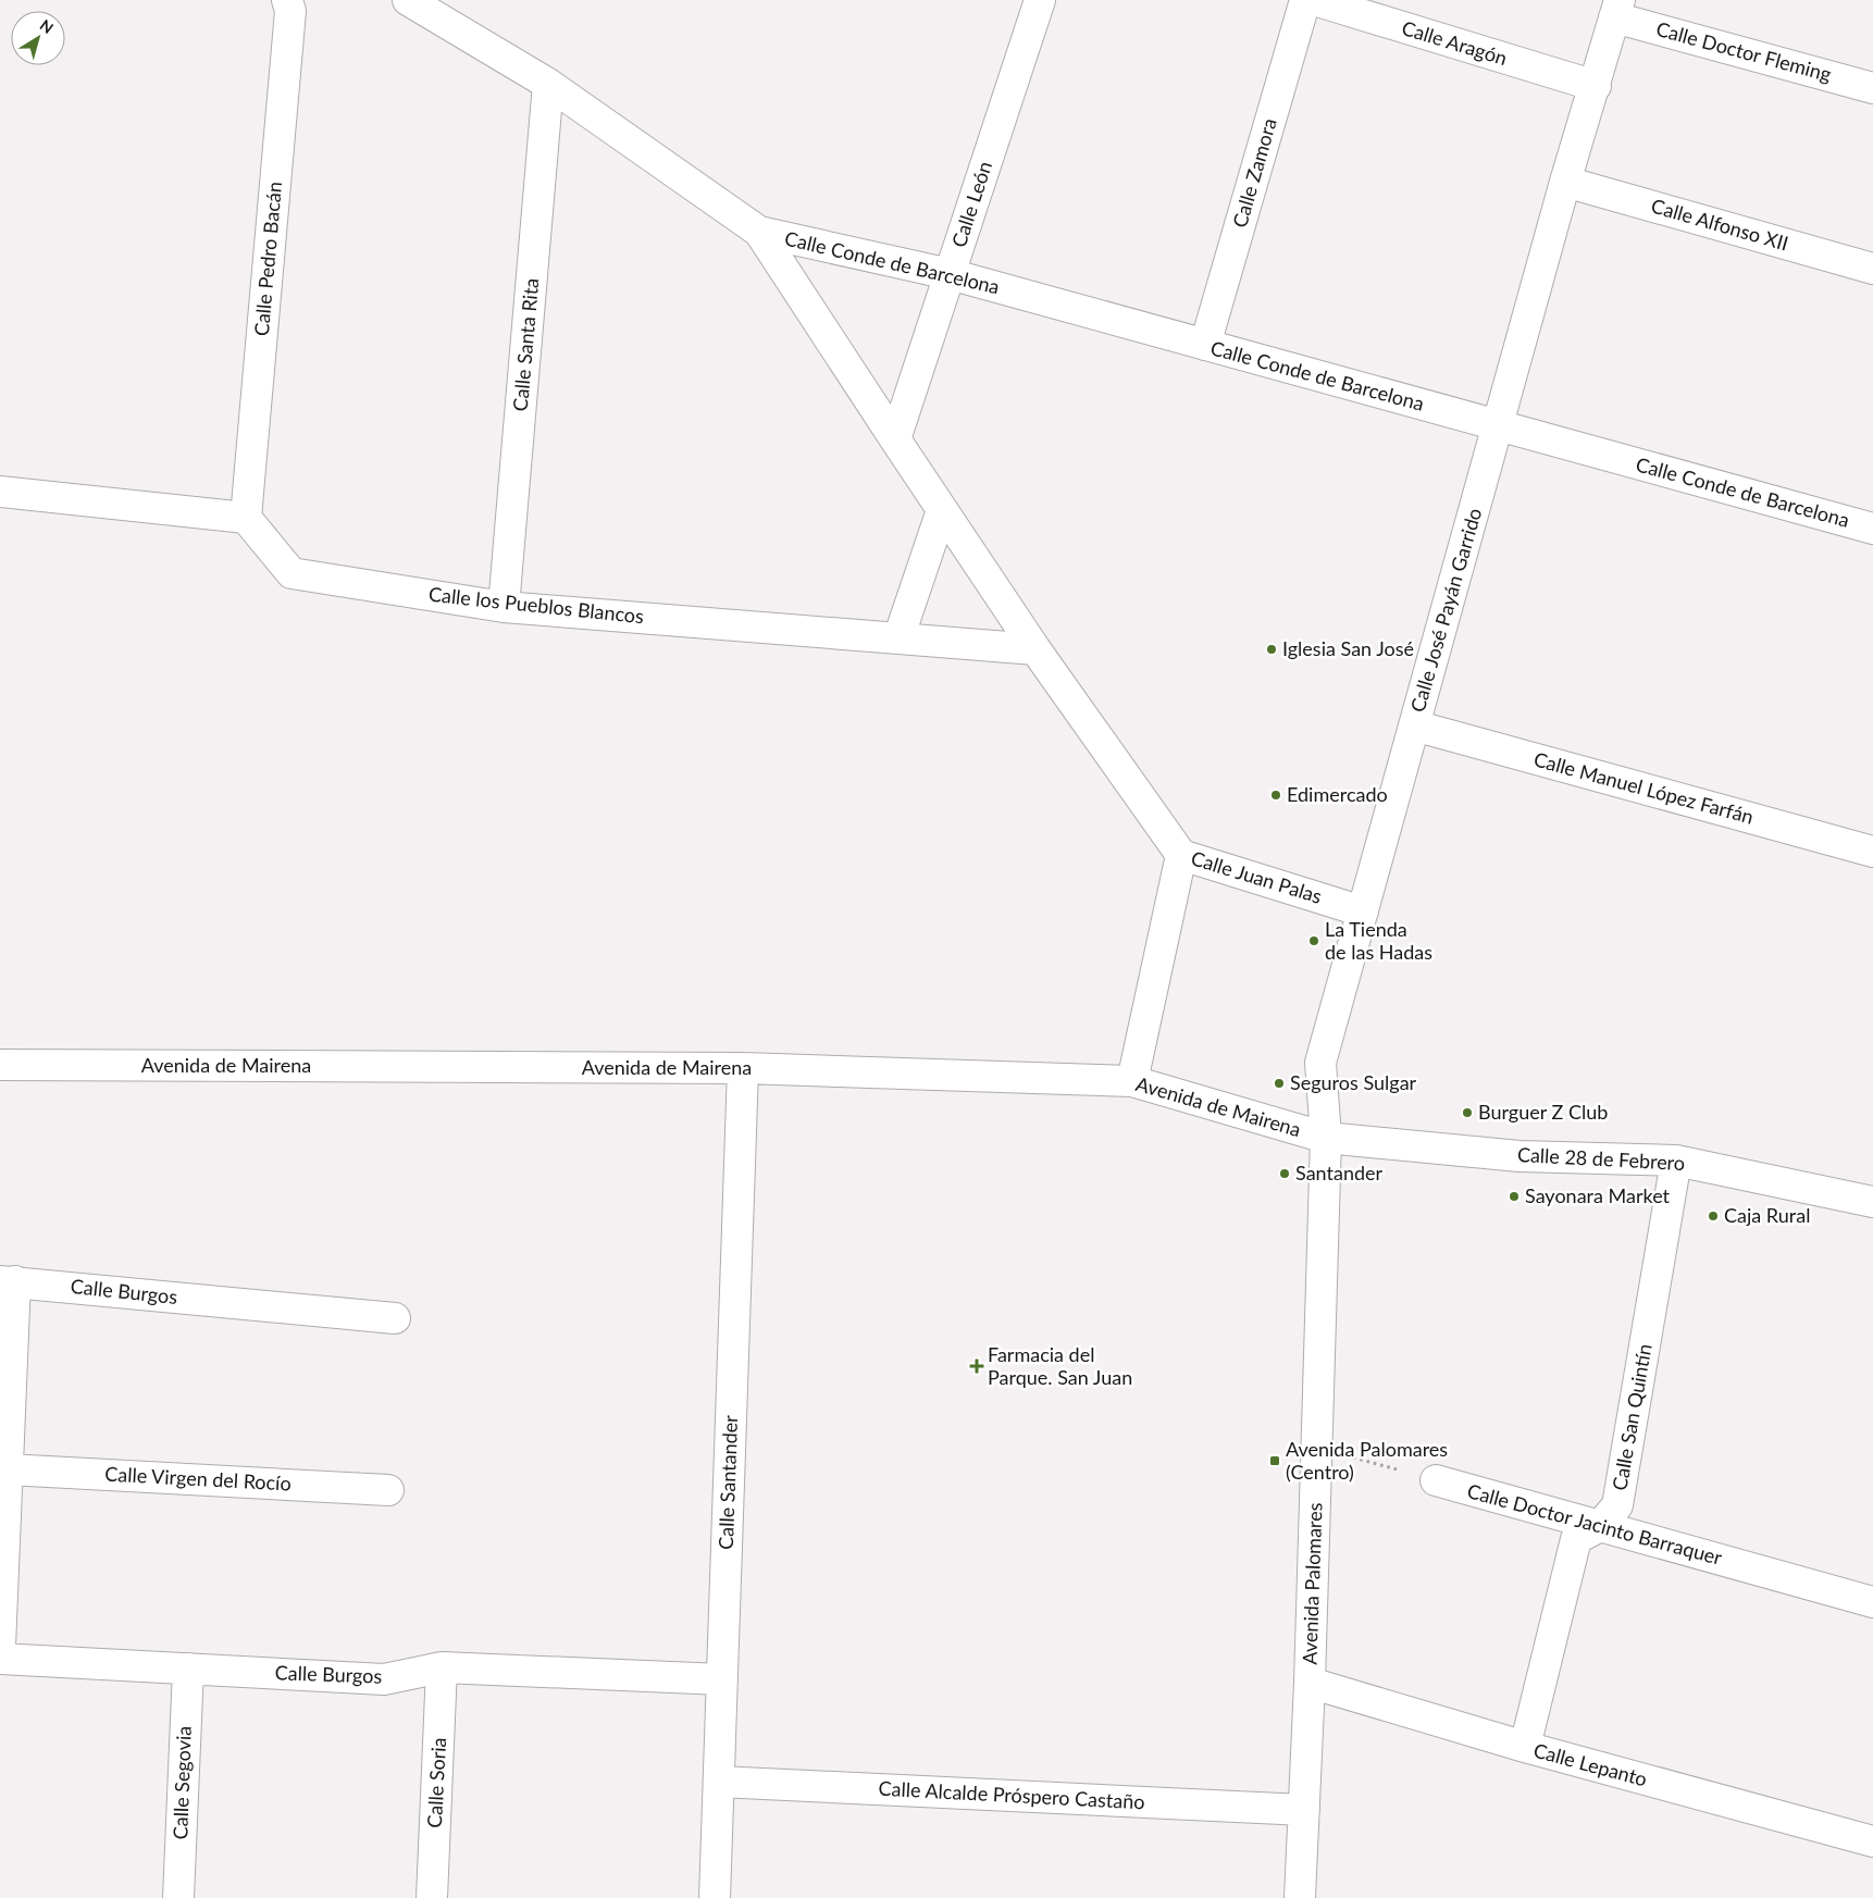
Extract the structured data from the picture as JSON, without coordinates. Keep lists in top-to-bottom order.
{
  "streets": {
    "street": [
      "Calle Aragón",
      "Calle Doctor Fleming",
      "Calle Zamora",
      "Calle León",
      "Calle Alfonso XII",
      "Calle Pedro Bacán",
      "Calle Conde de Barcelona",
      "Calle Santa Rita",
      "Calle los Pueblos Blancos",
      "Calle José Payán Garrido",
      "Calle Manuel López Farfán",
      "Calle Juan Palas",
      "Avenida de Mairena",
      "Calle 28 de Febrero",
      "Calle Burgos",
      "Calle San Quintín",
      "Calle Virgen del Rocío",
      "Calle Santander",
      "Calle Doctor Jacinto Barraquer",
      "Avenida Palomares",
      "Calle Lepanto",
      "Calle Segovia",
      "Calle Soria",
      "Calle Alcalde Próspero Castaño"
    ]
  },
  "crossings": [
    ["Calle Aragón", "Calle José Payán Garrido"],
    ["Calle Doctor Fleming", "Calle José Payán Garrido"],
    ["Calle Zamora", "Calle Conde de Barcelona"],
    ["Calle León", "Calle Conde de Barcelona"],
    ["Calle Alfonso XII", "Calle José Payán Garrido"],
    ["Calle Pedro Bacán", "Calle los Pueblos Blancos"],
    ["Calle Conde de Barcelona", "Calle José Payán Garrido"],
    ["Calle Santa Rita", "Calle los Pueblos Blancos"],
    ["Calle José Payán Garrido", "Calle Manuel López Farfán"],
    ["Calle José Payán Garrido", "Calle Juan Palas"],
    ["Calle José Payán Garrido", "Avenida de Mairena"],
    ["Calle José Payán Garrido", "Calle 28 de Febrero"],
    ["Calle José Payán Garrido", "Avenida Palomares"],
    ["Avenida de Mairena", "Calle 28 de Febrero"],
    ["Avenida de Mairena", "Calle Santander"],
    ["Avenida de Mairena", "Avenida Palomares"],
    ["Calle 28 de Febrero", "Calle San Quintín"],
    ["Calle 28 de Febrero", "Avenida Palomares"],
    ["Calle Burgos", "Calle Virgen del Rocío"],
    ["Calle Burgos", "Calle Santander"],
    ["Calle Burgos", "Calle Segovia"],
    ["Calle Burgos", "Calle Soria"],
    ["Calle San Quintín", "Calle Doctor Jacinto Barraquer"],
    ["Calle San Quintín", "Calle Lepanto"],
    ["Calle Santander", "Calle Alcalde Próspero Castaño"],
    ["Avenida Palomares", "Calle Lepanto"],
    ["Avenida Palomares", "Calle Alcalde Próspero Castaño"]
  ],
  "places": {
    "other": [
      "Iglesia San José",
      "Edimercado",
      "La Tienda de las Hadas",
      "Seguros Sulgar",
      "Burguer Z Club",
      "Santander",
      "Sayonara Market",
      "Caja Rural"
    ],
    "health": ["Farmacia del Parque. San Juan"],
    "transit": ["Avenida Palomares (Centro)"]
  },
  "north": "top right"
}
